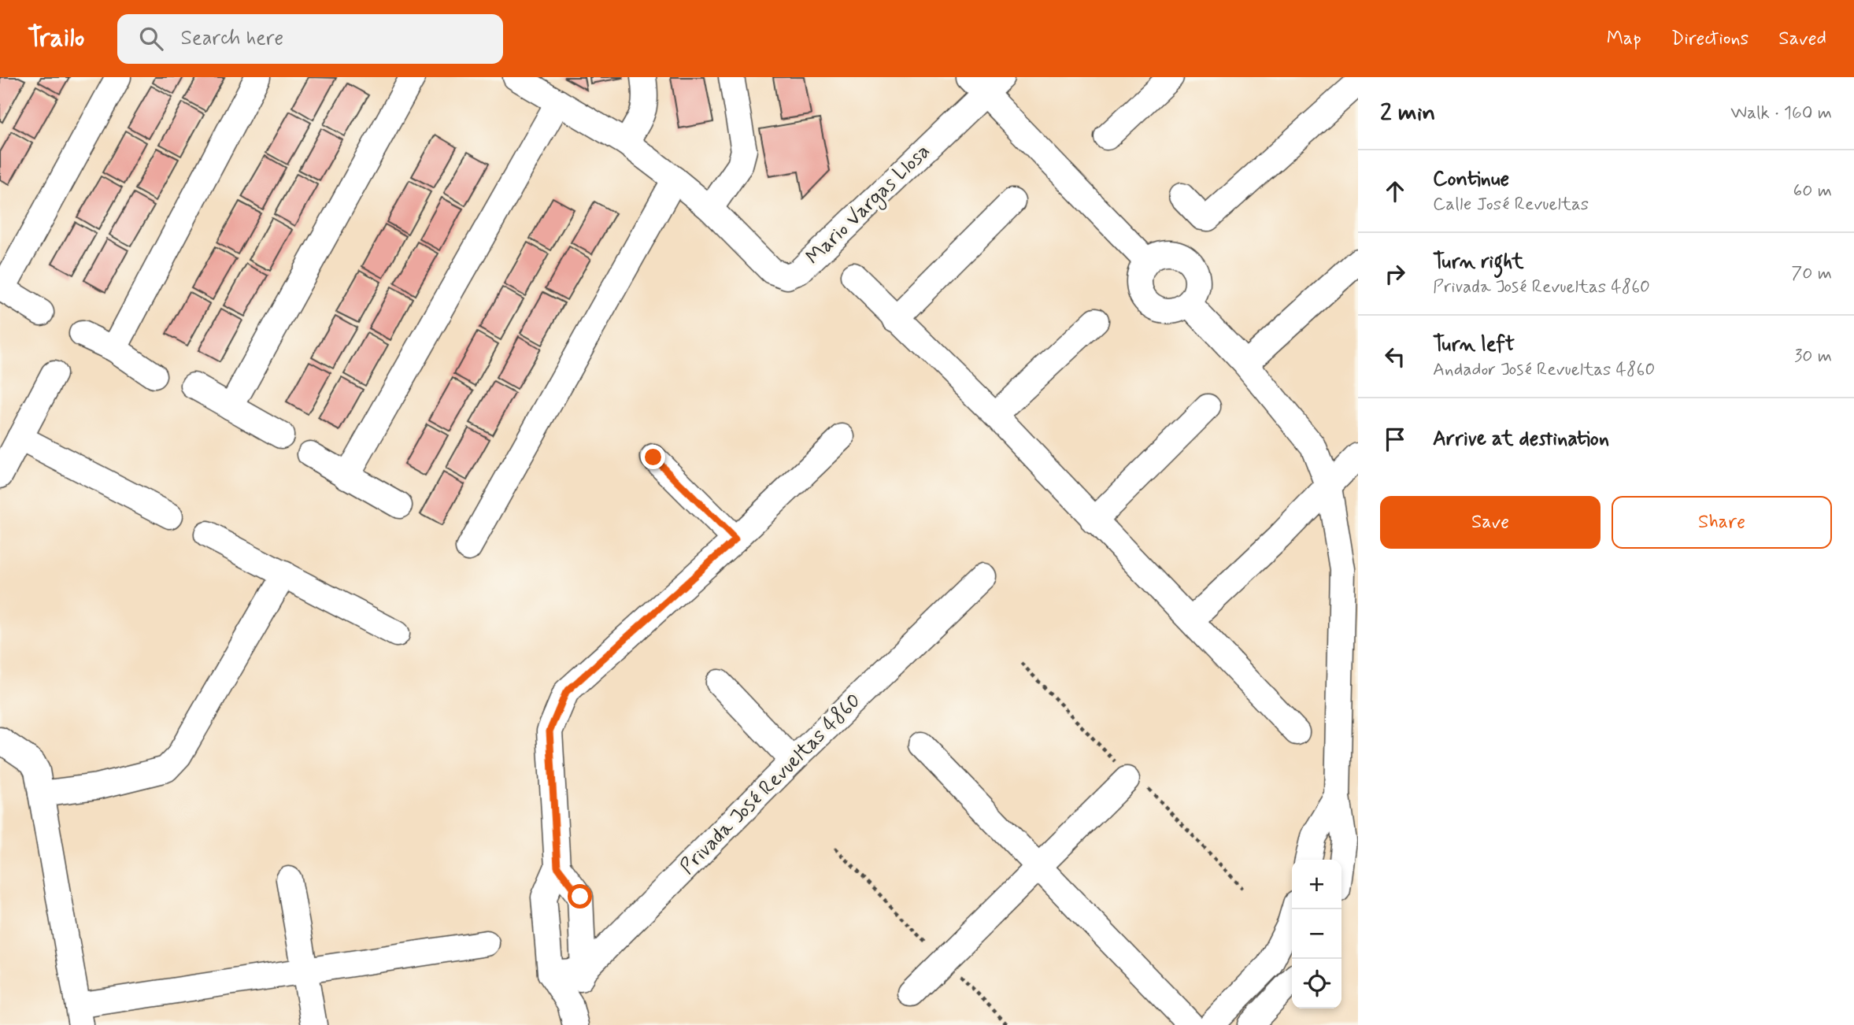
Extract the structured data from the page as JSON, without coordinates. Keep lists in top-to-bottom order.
{
  "streets": {
    "street": ["Mario Vargas Llosa", "Privada José Revueltas 4860"]
  },
  "page": {
    "header": "Trailo",
    "search": "Search here",
    "nav": ["Map", "Directions", "Saved"],
    "heading": ["2 min", "Walk · 160 m"],
    "list": [
      ["Continue", "Calle José Revueltas", "60 m"],
      ["Turn right", "Privada José Revueltas 4860", "70 m"],
      ["Turn left", "Andador José Revueltas 4860", "30 m"],
      "Arrive at destination"
    ],
    "buttons": ["Save", "Share"],
    "map_buttons": ["+", "−"]
  }
}
